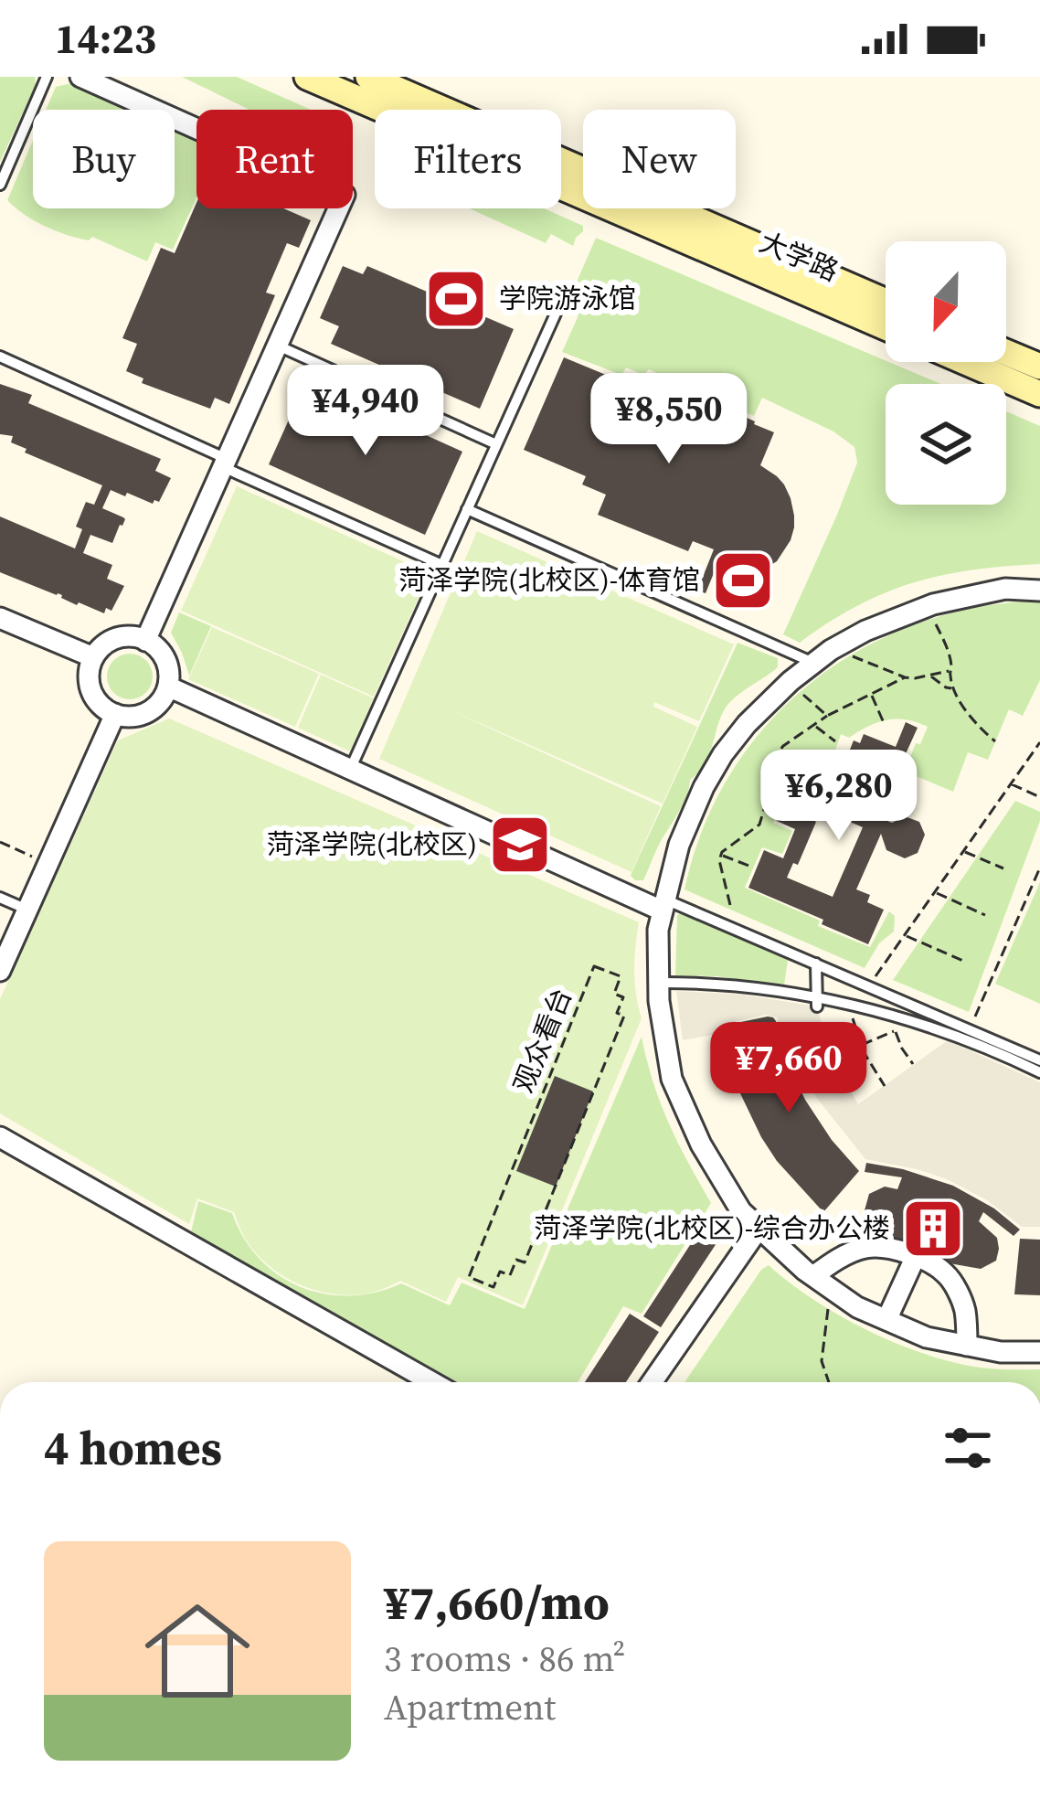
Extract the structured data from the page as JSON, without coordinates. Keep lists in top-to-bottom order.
{
  "streets": {
    "main road": ["大学路"],
    "path": ["观众看台"]
  },
  "places": {
    "sports": ["学院游泳馆", "菏泽学院(北校区)-体育馆"],
    "school or university": ["菏泽学院(北校区)"],
    "building": ["菏泽学院(北校区)-综合办公楼"]
  },
  "north": "bottom",
  "page": {
    "status": "14:23",
    "chip": [
      "Buy",
      "Rent",
      "Filters",
      "New"
    ],
    "price": [
      "¥4,940",
      "¥8,550",
      "¥6,280",
      "¥7,660"
    ],
    "heading": "4 homes",
    "list": [
      {
        "name": "¥7,660/mo",
        "note": "3 rooms · 86 m² · Apartment"
      }
    ]
  }
}
